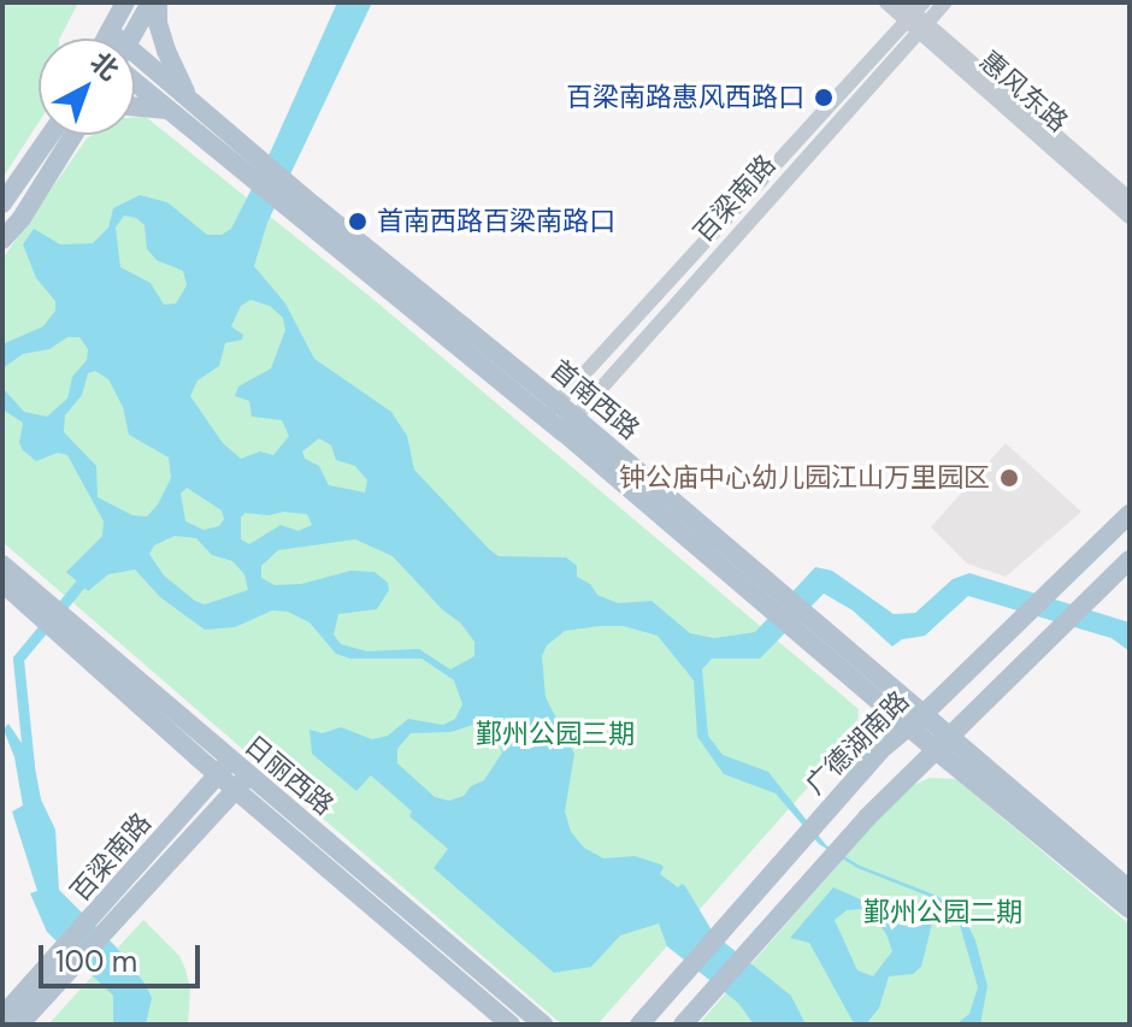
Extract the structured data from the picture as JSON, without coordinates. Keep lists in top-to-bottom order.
{
  "streets": {
    "main road": [
      "百梁南路",
      "首南西路",
      "广德湖南路",
      "日丽西路"
    ],
    "street": ["惠风东路"]
  },
  "crossings": [
    ["惠风东路", "百梁南路"],
    ["百梁南路", "首南西路"],
    ["百梁南路", "日丽西路"],
    ["首南西路", "广德湖南路"]
  ],
  "parks": ["鄞州公园三期", "鄞州公园二期"],
  "places": ["百梁南路惠风西路口", "首南西路百梁南路口", "钟公庙中心幼儿园江山万里园区"],
  "scale_bar": "100 m",
  "north": "top right"
}
